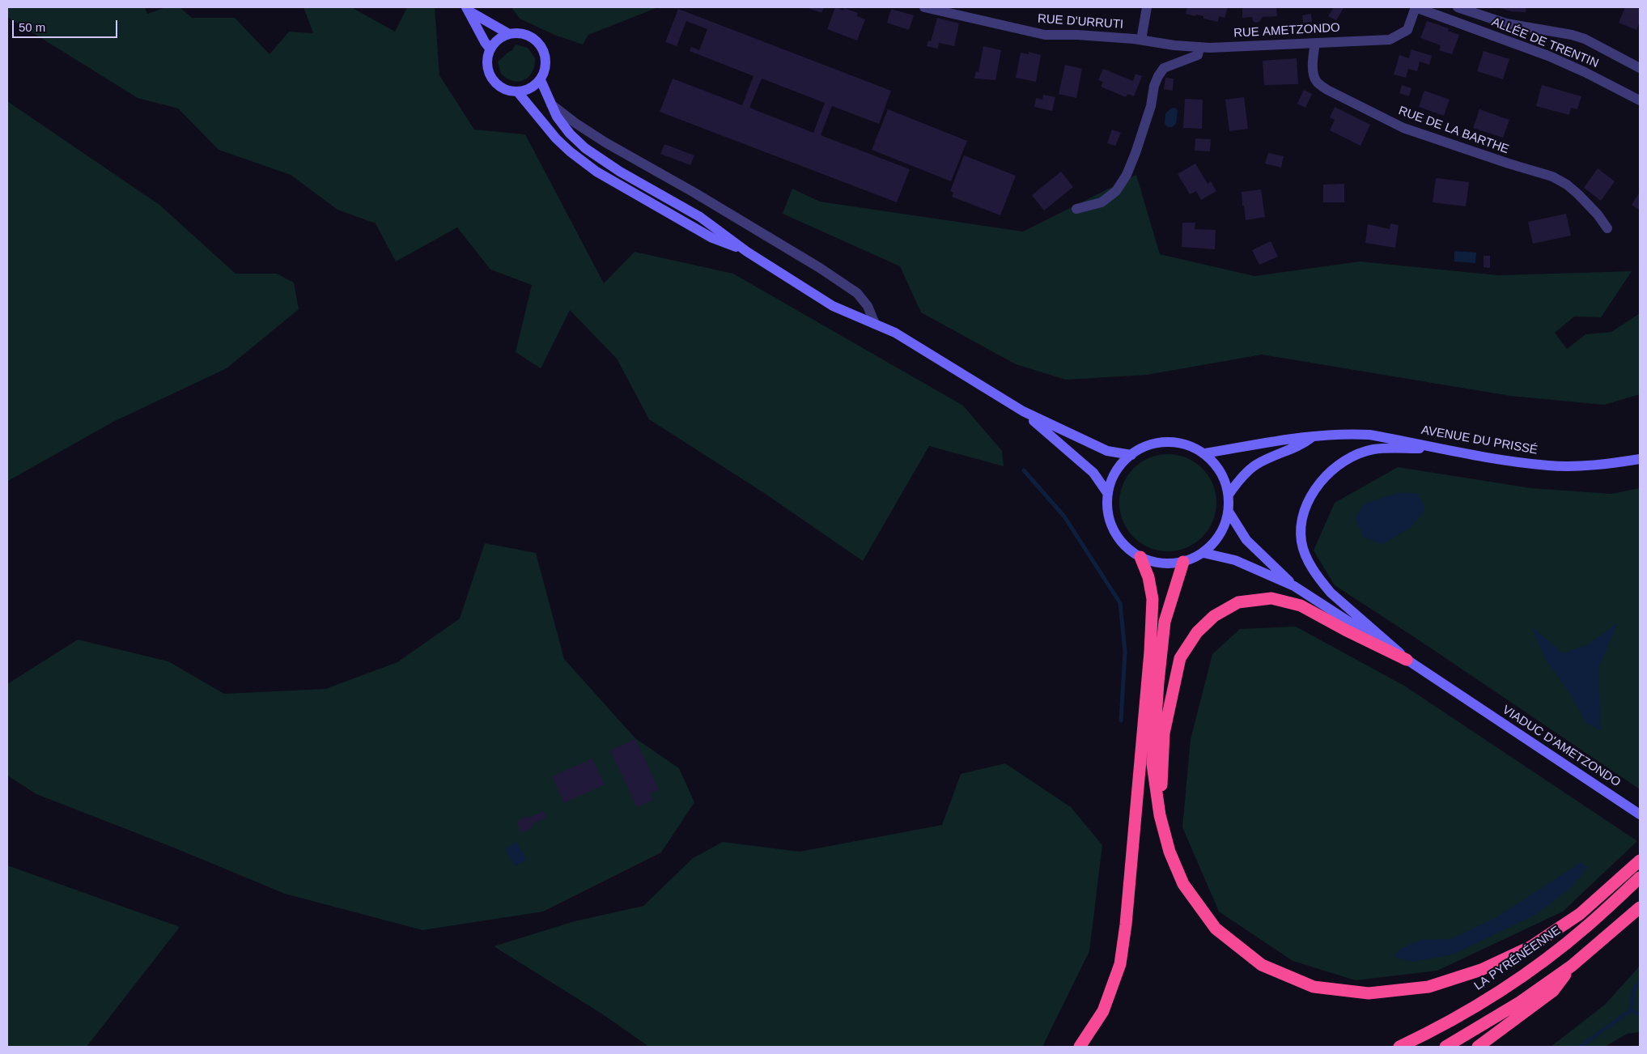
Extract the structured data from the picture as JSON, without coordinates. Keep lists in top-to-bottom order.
{
  "streets": {
    "highway": ["LA PYRÉNÉENNE"],
    "main road": ["AVENUE DU PRISSÉ", "VIADUC D'AMETZONDO"],
    "street": [
      "RUE D'URRUTI",
      "RUE AMETZONDO",
      "ALLÉE DE TRENTIN",
      "RUE DE LA BARTHE"
    ]
  },
  "crossings": [
    ["RUE D'URRUTI", "RUE AMETZONDO"],
    ["RUE AMETZONDO", "ALLÉE DE TRENTIN"],
    ["RUE AMETZONDO", "RUE DE LA BARTHE"]
  ],
  "scale_bar": "50 m"
}
